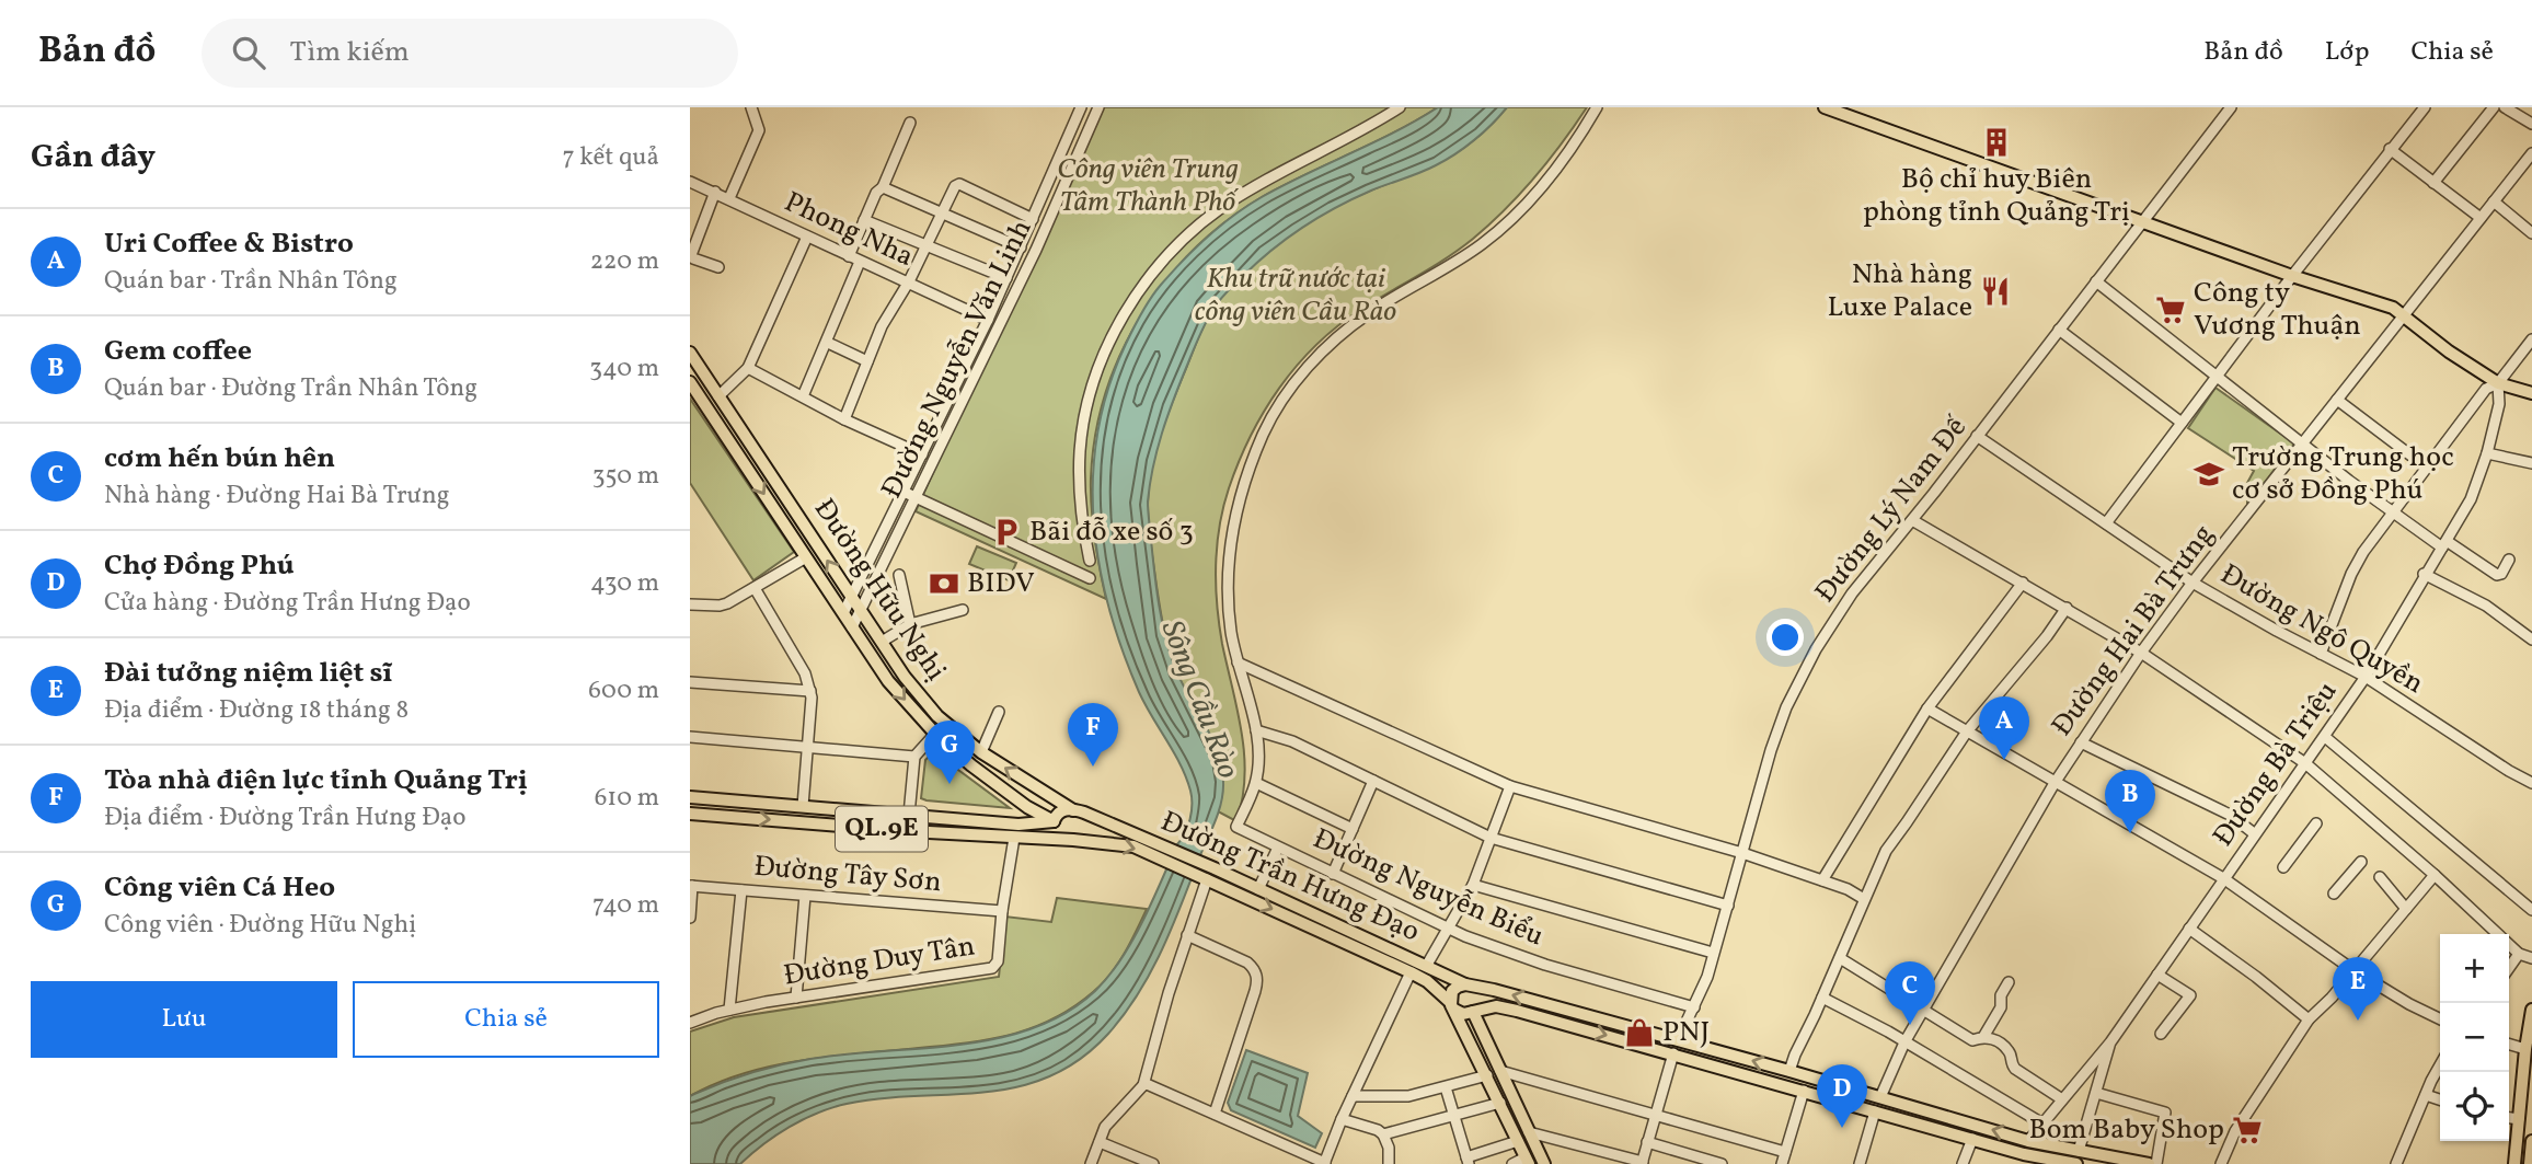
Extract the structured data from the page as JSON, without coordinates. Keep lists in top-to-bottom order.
{
  "streets": {
    "main road": ["Đường Hữu Nghị", "QL.9E", "Đường Trần Hưng Đạo"],
    "street": [
      "Phong Nha",
      "Đường Nguyễn Văn Linh",
      "Đường Lý Nam Đế",
      "Đường Ngô Quyền",
      "Đường Hai Bà Trưng",
      "Đường Bà Triệu",
      "Đường Tây Sơn",
      "Đường Nguyễn Biểu",
      "Đường Duy Tân"
    ]
  },
  "crossings": [
    ["Phong Nha", "Đường Nguyễn Văn Linh"],
    ["Đường Nguyễn Văn Linh", "Đường Hữu Nghị"],
    ["Đường Lý Nam Đế", "Đường Ngô Quyền"],
    ["Đường Lý Nam Đế", "Đường Trần Hưng Đạo"],
    ["Đường Lý Nam Đế", "Đường Nguyễn Biểu"],
    ["Đường Hữu Nghị", "QL.9E"],
    ["Đường Hữu Nghị", "Đường Trần Hưng Đạo"],
    ["Đường Ngô Quyền", "Đường Hai Bà Trưng"],
    ["Đường Ngô Quyền", "Đường Bà Triệu"],
    ["Đường Hai Bà Trưng", "Đường Trần Hưng Đạo"],
    ["Đường Bà Triệu", "Đường Trần Hưng Đạo"],
    ["QL.9E", "Đường Trần Hưng Đạo"],
    ["Đường Tây Sơn", "Đường Duy Tân"],
    ["Đường Trần Hưng Đạo", "Đường Duy Tân"]
  ],
  "water": ["Sông Cầu Rào"],
  "parks": ["Công viên Trung Tâm Thành Phố", "Khu trữ nước tại công viên Cầu Rào"],
  "places": {
    "building": ["Bộ chỉ huy Biên phòng tỉnh Quảng Trị"],
    "restaurant": ["Nhà hàng Luxe Palace"],
    "supermarket": ["Công ty Vương Thuận", "Bom Baby Shop"],
    "school or university": ["Trường Trung học cơ sở Đồng Phú"],
    "parking": ["Bãi đỗ xe số 3"],
    "bank": ["BIDV"],
    "shop": ["PNJ"]
  },
  "page": {
    "header": "Bản đồ",
    "search": "Tìm kiếm",
    "nav": ["Bản đồ", "Lớp", "Chia sẻ"],
    "heading": ["Gần đây", "7 kết quả"],
    "list": [
      {
        "mark": "A",
        "name": "Uri Coffee & Bistro",
        "note": "Quán bar · Trần Nhân Tông",
        "value": "220 m"
      },
      {
        "mark": "B",
        "name": "Gem coffee",
        "note": "Quán bar · Đường Trần Nhân Tông",
        "value": "340 m"
      },
      {
        "mark": "C",
        "name": "cơm hến bún hên",
        "note": "Nhà hàng · Đường Hai Bà Trưng",
        "value": "350 m"
      },
      {
        "mark": "D",
        "name": "Chợ Đồng Phú",
        "note": "Cửa hàng · Đường Trần Hưng Đạo",
        "value": "430 m"
      },
      {
        "mark": "E",
        "name": "Đài tưởng niệm liệt sĩ",
        "note": "Địa điểm · Đường 18 tháng 8",
        "value": "600 m"
      },
      {
        "mark": "F",
        "name": "Tòa nhà điện lực tỉnh Quảng Trị",
        "note": "Địa điểm · Đường Trần Hưng Đạo",
        "value": "610 m"
      },
      {
        "mark": "G",
        "name": "Công viên Cá Heo",
        "note": "Công viên · Đường Hữu Nghị",
        "value": "740 m"
      }
    ],
    "pins": [
      "A",
      "F",
      "G",
      "B",
      "E",
      "C",
      "D"
    ],
    "map_buttons": ["+", "−"],
    "buttons": ["Lưu", "Chia sẻ"]
  }
}
